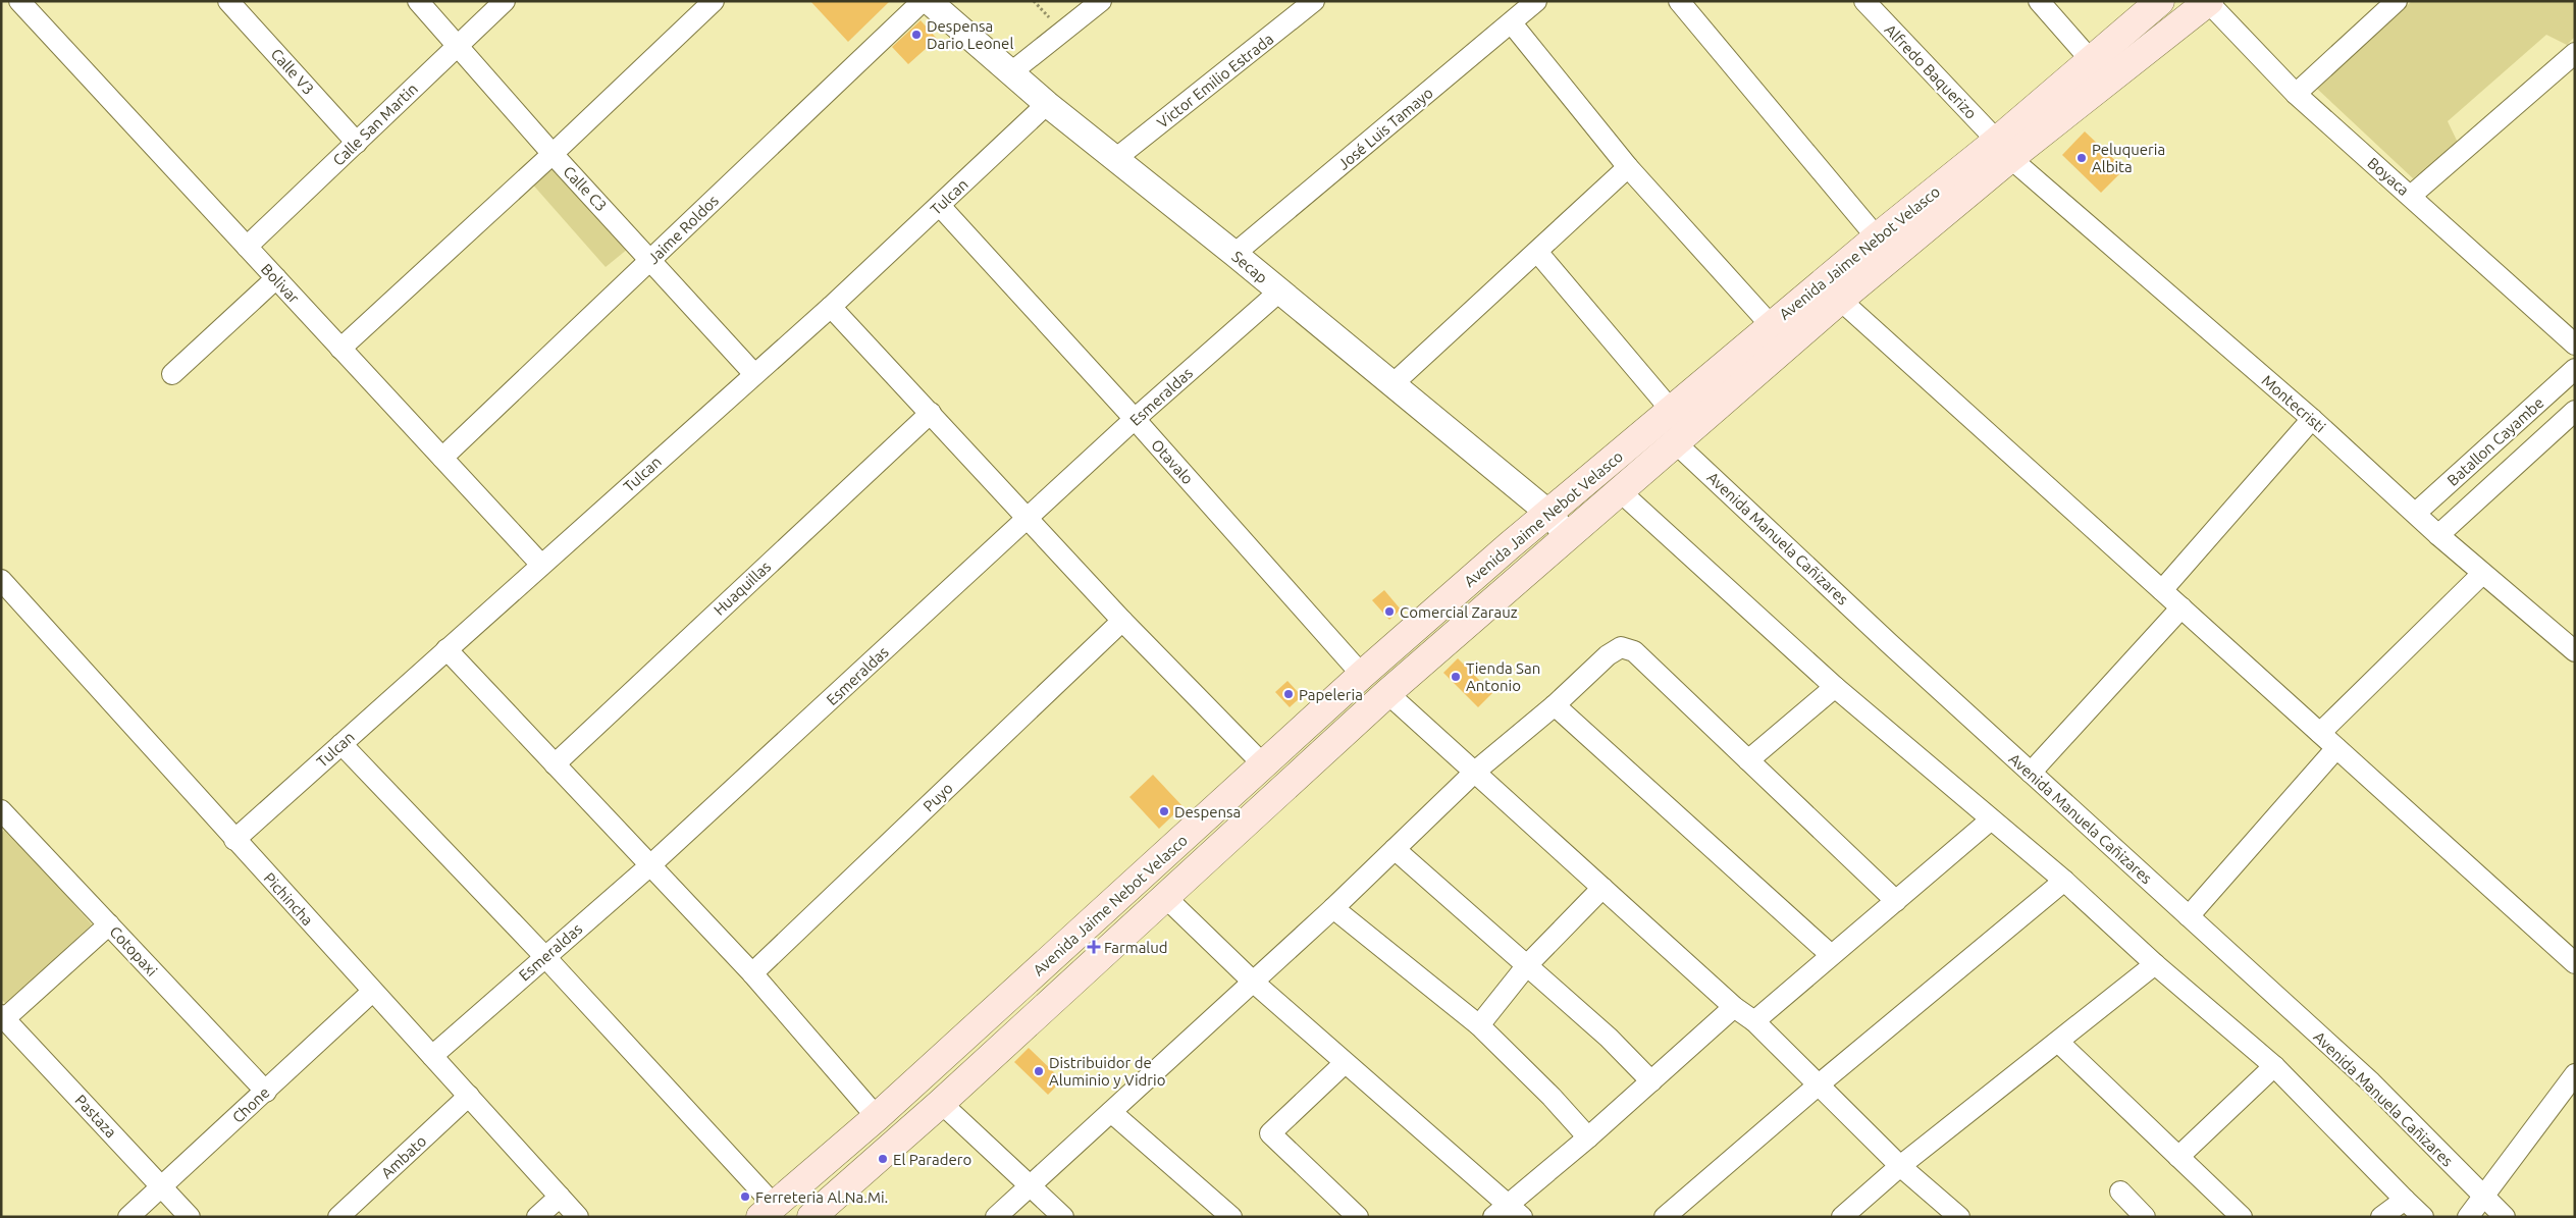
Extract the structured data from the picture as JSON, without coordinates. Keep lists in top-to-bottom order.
{
  "streets": {
    "main road": ["Avenida Jaime Nebot Velasco"],
    "street": [
      "Calle V3",
      "Alfredo Baquerizo",
      "Victor Emilio Estrada",
      "Calle San Martin",
      "José Luis Tamayo",
      "Boyaca",
      "Calle C3",
      "Tulcan",
      "Jaime Roldos",
      "Secap",
      "Bolivar",
      "Esmeraldas",
      "Montecristi",
      "Batallon Cayambe",
      "Otavalo",
      "Avenida Manuela Cañizares",
      "Huaquillas",
      "Puyo",
      "Pichincha",
      "Cotopaxi",
      "Chone",
      "Pastaza",
      "Ambato"
    ]
  },
  "crossings": [
    ["Calle V3", "Calle San Martin"],
    ["Alfredo Baquerizo", "Avenida Jaime Nebot Velasco"],
    ["Alfredo Baquerizo", "Montecristi"],
    ["Victor Emilio Estrada", "Secap"],
    ["Calle San Martin", "Calle C3"],
    ["Calle San Martin", "Bolivar"],
    ["José Luis Tamayo", "Secap"],
    ["Boyaca", "Avenida Jaime Nebot Velasco"],
    ["Calle C3", "Tulcan"],
    ["Calle C3", "Jaime Roldos"],
    ["Tulcan", "Secap"],
    ["Tulcan", "Bolivar"],
    ["Tulcan", "Otavalo"],
    ["Tulcan", "Pichincha"],
    ["Jaime Roldos", "Bolivar"],
    ["Avenida Jaime Nebot Velasco", "Secap"],
    ["Avenida Jaime Nebot Velasco", "Montecristi"],
    ["Avenida Jaime Nebot Velasco", "Otavalo"],
    ["Avenida Jaime Nebot Velasco", "Avenida Manuela Cañizares"],
    ["Secap", "Esmeraldas"],
    ["Esmeraldas", "Otavalo"],
    ["Esmeraldas", "Pichincha"],
    ["Montecristi", "Batallon Cayambe"],
    ["Pichincha", "Chone"],
    ["Pichincha", "Ambato"],
    ["Cotopaxi", "Chone"],
    ["Chone", "Pastaza"]
  ],
  "places": {
    "other": [
      "Despensa Dario Leonel",
      "Peluqueria Albita",
      "Comercial Zarauz",
      "Tienda San Antonio",
      "Papeleria",
      "Despensa",
      "Distribuidor de Aluminio y Vidrio",
      "El Paradero",
      "Ferreteria Al.Na.Mi."
    ],
    "health": ["Farmalud"]
  }
}
